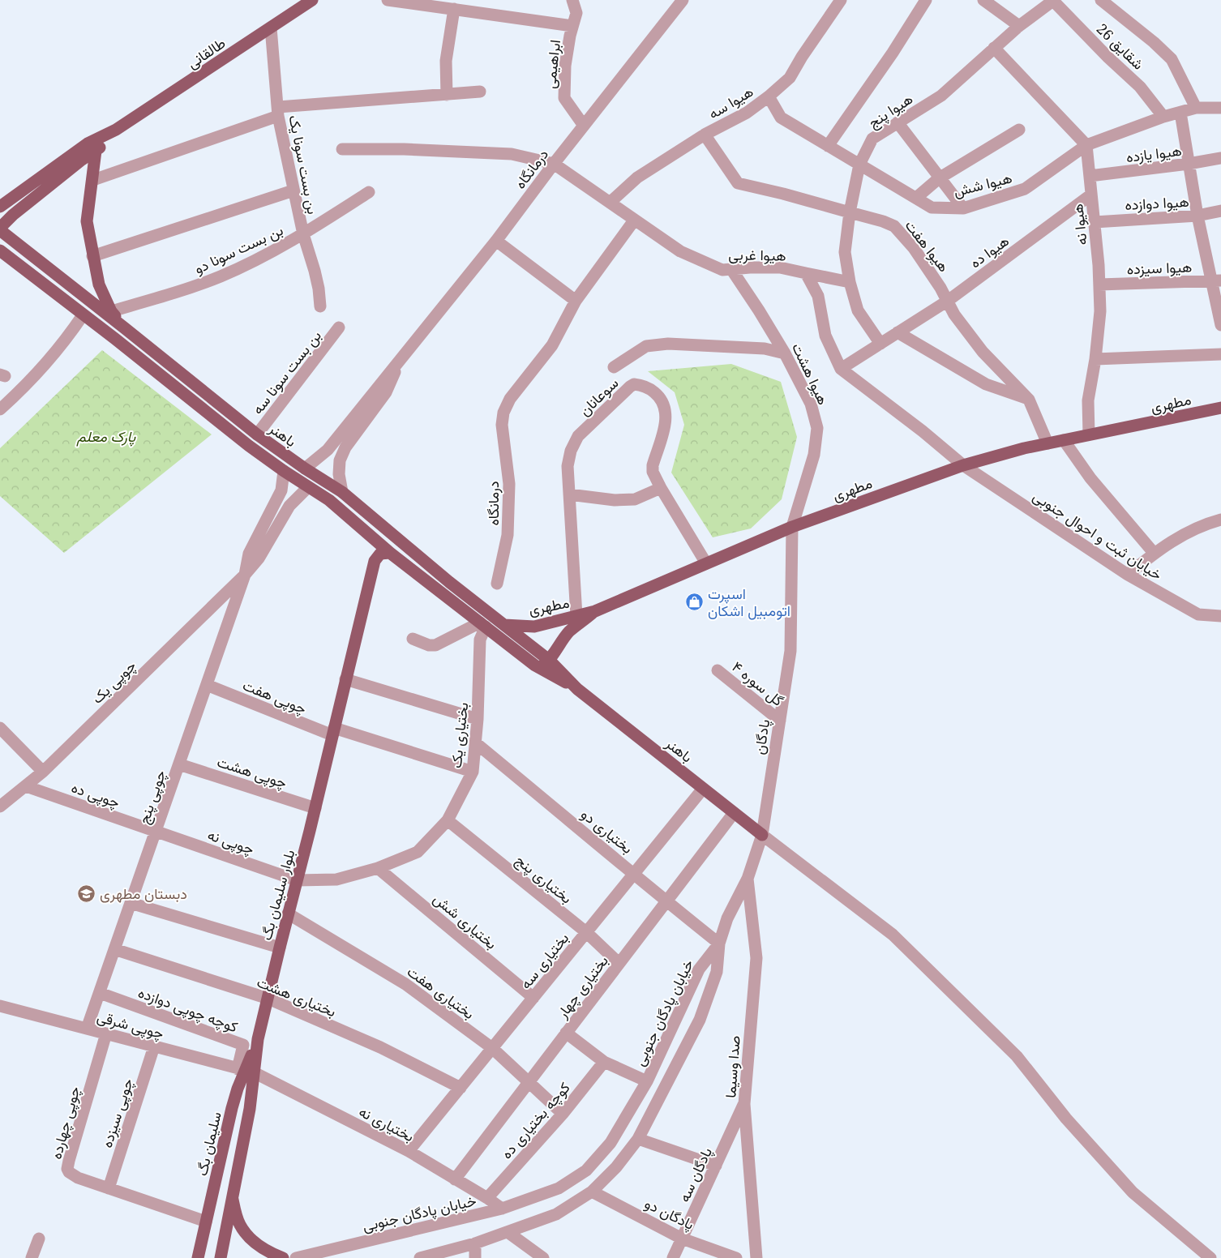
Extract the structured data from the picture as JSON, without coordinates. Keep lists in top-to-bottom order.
{
  "streets": {
    "main road": [
      "طالقانی",
      "مطهری",
      "باهنر",
      "بلوار سلیمان بگ",
      "سلیمان بگ"
    ],
    "street": [
      "شقایق 26",
      "ابراهیمی",
      "هیوا سه",
      "هیوا پنج",
      "هیوا یازده",
      "بن بست سونا یک",
      "درمانگاه",
      "هیوا شش",
      "هیوا دوازده",
      "هیوا نه",
      "هیوا هفت",
      "بن بست سونا دو",
      "هیوا ده",
      "هیوا غربی",
      "هیوا سیزده",
      "بن بست سونا سه",
      "هیوا هشت",
      "سوعانان",
      "خیابان ثبت و احوال جنوبی",
      "چوپی یک",
      "گل سوره ۴",
      "چوپی هفت",
      "بختیاری یک",
      "پادگان",
      "چوپی هشت",
      "چوپی ده",
      "چوپی پنج",
      "بختیاری دو",
      "چوپی نه",
      "بختیاری پنج",
      "بختیاری شش",
      "بختیاری سه",
      "بختیاری چهار",
      "بختیاری هفت",
      "بختیاری هشت",
      "کوچه چوپی دوازده",
      "خیابان پادگان جنوبی",
      "چوپی شرقی",
      "صدا وسیما",
      "چوپی سیزده",
      "کوچه بختیاری ده",
      "چوپی چهارده",
      "بختیاری نه",
      "پادگان سه",
      "پادگان دو"
    ]
  },
  "crossings": [
    ["شقایق 26", "هیوا پنج"],
    ["شقایق 26", "هیوا شش"],
    ["طالقانی", "بن بست سونا یک"],
    ["طالقانی", "باهنر"],
    ["ابراهیمی", "درمانگاه"],
    ["هیوا سه", "هیوا شش"],
    ["هیوا سه", "هیوا هفت"],
    ["هیوا سه", "هیوا غربی"],
    ["هیوا پنج", "هیوا شش"],
    ["هیوا پنج", "هیوا هفت"],
    ["هیوا پنج", "هیوا ده"],
    ["هیوا پنج", "هیوا غربی"],
    ["هیوا یازده", "هیوا نه"],
    ["بن بست سونا یک", "بن بست سونا دو"],
    ["درمانگاه", "هیوا غربی"],
    ["درمانگاه", "باهنر"],
    ["هیوا شش", "هیوا نه"],
    ["هیوا دوازده", "هیوا نه"],
    ["هیوا نه", "هیوا ده"],
    ["هیوا نه", "هیوا سیزده"],
    ["هیوا نه", "مطهری"],
    ["هیوا هفت", "هیوا ده"],
    ["هیوا هفت", "مطهری"],
    ["هیوا غربی", "هیوا هشت"],
    ["بن بست سونا سه", "باهنر"],
    ["هیوا هشت", "مطهری"],
    ["هیوا هشت", "پادگان"],
    ["سوعانان", "مطهری"],
    ["مطهری", "باهنر"],
    ["مطهری", "خیابان ثبت و احوال جنوبی"],
    ["مطهری", "پادگان"],
    ["باهنر", "چوپی یک"],
    ["باهنر", "بختیاری یک"],
    ["باهنر", "پادگان"],
    ["باهنر", "بلوار سلیمان بگ"],
    ["باهنر", "بختیاری سه"],
    ["باهنر", "بختیاری چهار"],
    ["چوپی یک", "چوپی ده"],
    ["چوپی یک", "چوپی پنج"],
    ["گل سوره ۴", "پادگان"],
    ["چوپی هفت", "بختیاری یک"],
    ["چوپی هفت", "چوپی پنج"],
    ["چوپی هفت", "بلوار سلیمان بگ"],
    ["بختیاری یک", "بختیاری دو"],
    ["بختیاری یک", "چوپی نه"],
    ["بختیاری یک", "بختیاری پنج"],
    ["بختیاری یک", "بلوار سلیمان بگ"],
    ["بختیاری یک", "بختیاری شش"],
    ["پادگان", "بختیاری دو"],
    ["پادگان", "خیابان پادگان جنوبی"],
    ["پادگان", "صدا وسیما"],
    ["چوپی هشت", "چوپی پنج"],
    ["چوپی هشت", "بلوار سلیمان بگ"],
    ["چوپی ده", "چوپی پنج"],
    ["چوپی ده", "چوپی نه"],
    ["چوپی پنج", "چوپی نه"],
    ["چوپی پنج", "بختیاری هشت"],
    ["چوپی پنج", "کوچه چوپی دوازده"],
    ["چوپی پنج", "چوپی شرقی"],
    ["بختیاری دو", "بختیاری سه"],
    ["بختیاری دو", "بختیاری چهار"],
    ["بختیاری دو", "خیابان پادگان جنوبی"],
    ["چوپی نه", "بلوار سلیمان بگ"],
    ["بختیاری پنج", "بختیاری سه"],
    ["بختیاری پنج", "بختیاری چهار"],
    ["بلوار سلیمان بگ", "بختیاری هفت"],
    ["بلوار سلیمان بگ", "بختیاری هشت"],
    ["بلوار سلیمان بگ", "کوچه چوپی دوازده"],
    ["بلوار سلیمان بگ", "چوپی شرقی"],
    ["بلوار سلیمان بگ", "بختیاری نه"],
    ["بلوار سلیمان بگ", "سلیمان بگ"],
    ["بختیاری شش", "بختیاری سه"],
    ["بختیاری سه", "بختیاری هفت"],
    ["بختیاری سه", "بختیاری هشت"],
    ["بختیاری سه", "بختیاری نه"],
    ["بختیاری چهار", "بختیاری هفت"],
    ["بختیاری چهار", "بختیاری نه"],
    ["بختیاری هفت", "کوچه بختیاری ده"],
    ["کوچه چوپی دوازده", "چوپی شرقی"],
    ["کوچه چوپی دوازده", "بختیاری نه"],
    ["کوچه چوپی دوازده", "سلیمان بگ"],
    ["خیابان پادگان جنوبی", "بختیاری نه"],
    ["خیابان پادگان جنوبی", "پادگان دو"],
    ["چوپی شرقی", "چوپی سیزده"],
    ["چوپی شرقی", "چوپی چهارده"],
    ["چوپی شرقی", "بختیاری نه"],
    ["چوپی شرقی", "سلیمان بگ"],
    ["صدا وسیما", "پادگان سه"],
    ["چوپی سیزده", "چوپی چهارده"],
    ["کوچه بختیاری ده", "بختیاری نه"],
    ["چوپی چهارده", "سلیمان بگ"],
    ["بختیاری نه", "سلیمان بگ"],
    ["پادگان سه", "پادگان دو"]
  ],
  "parks": ["پارک معلم"],
  "places": {
    "shop": ["اسپرت اتومبیل اشکان"],
    "school or university": ["دبستان مطهری"]
  }
}
